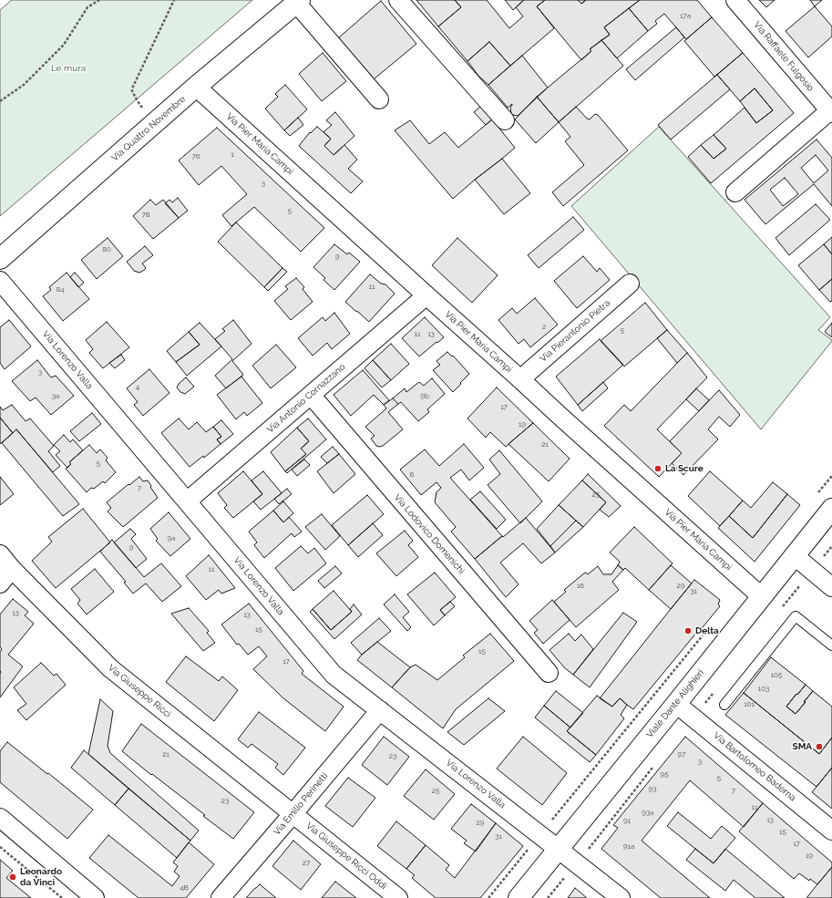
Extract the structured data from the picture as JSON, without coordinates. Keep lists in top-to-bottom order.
{
  "streets": {
    "main road": ["Via Quattro Novembre", "Viale Dante Alighieri"],
    "street": [
      "Via Raffaele Fulgosio",
      "Via Pier Maria Campi",
      "Via Pierantonio Pietra",
      "Via Lorenzo Valla",
      "Via Antonio Cornazzano",
      "Via Lodovico Domenichi",
      "Via Giuseppe Ricci",
      "Via Bartolomeo Baderna",
      "Via Emilio Perinetti",
      "Via Giuseppe Ricci Oddi"
    ]
  },
  "crossings": [
    ["Via Quattro Novembre", "Via Pier Maria Campi"],
    ["Via Pier Maria Campi", "Via Pierantonio Pietra"],
    ["Via Pier Maria Campi", "Via Antonio Cornazzano"],
    ["Via Pier Maria Campi", "Viale Dante Alighieri"],
    ["Via Lorenzo Valla", "Via Antonio Cornazzano"],
    ["Via Lorenzo Valla", "Viale Dante Alighieri"],
    ["Via Lorenzo Valla", "Via Emilio Perinetti"],
    ["Via Antonio Cornazzano", "Via Lodovico Domenichi"],
    ["Via Giuseppe Ricci", "Via Emilio Perinetti"],
    ["Via Giuseppe Ricci", "Via Giuseppe Ricci Oddi"],
    ["Viale Dante Alighieri", "Via Bartolomeo Baderna"],
    ["Via Emilio Perinetti", "Via Giuseppe Ricci Oddi"]
  ],
  "parks": ["Le mura"],
  "places": [
    "La Scure",
    "Delta",
    "SMA",
    "Leonardo da Vinci"
  ],
  "house_numbers": [
    "17a",
    "1",
    "76",
    "3",
    "5",
    "78",
    "80",
    "9",
    "11",
    "84",
    "2",
    "5",
    "11",
    "13",
    "3",
    "4",
    "3a",
    "9b",
    "17",
    "19",
    "21",
    "5",
    "6",
    "7",
    "25",
    "9a",
    "9",
    "11",
    "16",
    "29",
    "31",
    "13",
    "13",
    "15",
    "15",
    "17",
    "105",
    "103",
    "101",
    "21",
    "97",
    "23",
    "3",
    "95",
    "5",
    "93",
    "25",
    "7",
    "23",
    "11",
    "93a",
    "13",
    "91",
    "29",
    "15",
    "31",
    "17",
    "91a",
    "19",
    "27",
    "4B"
  ]
}
